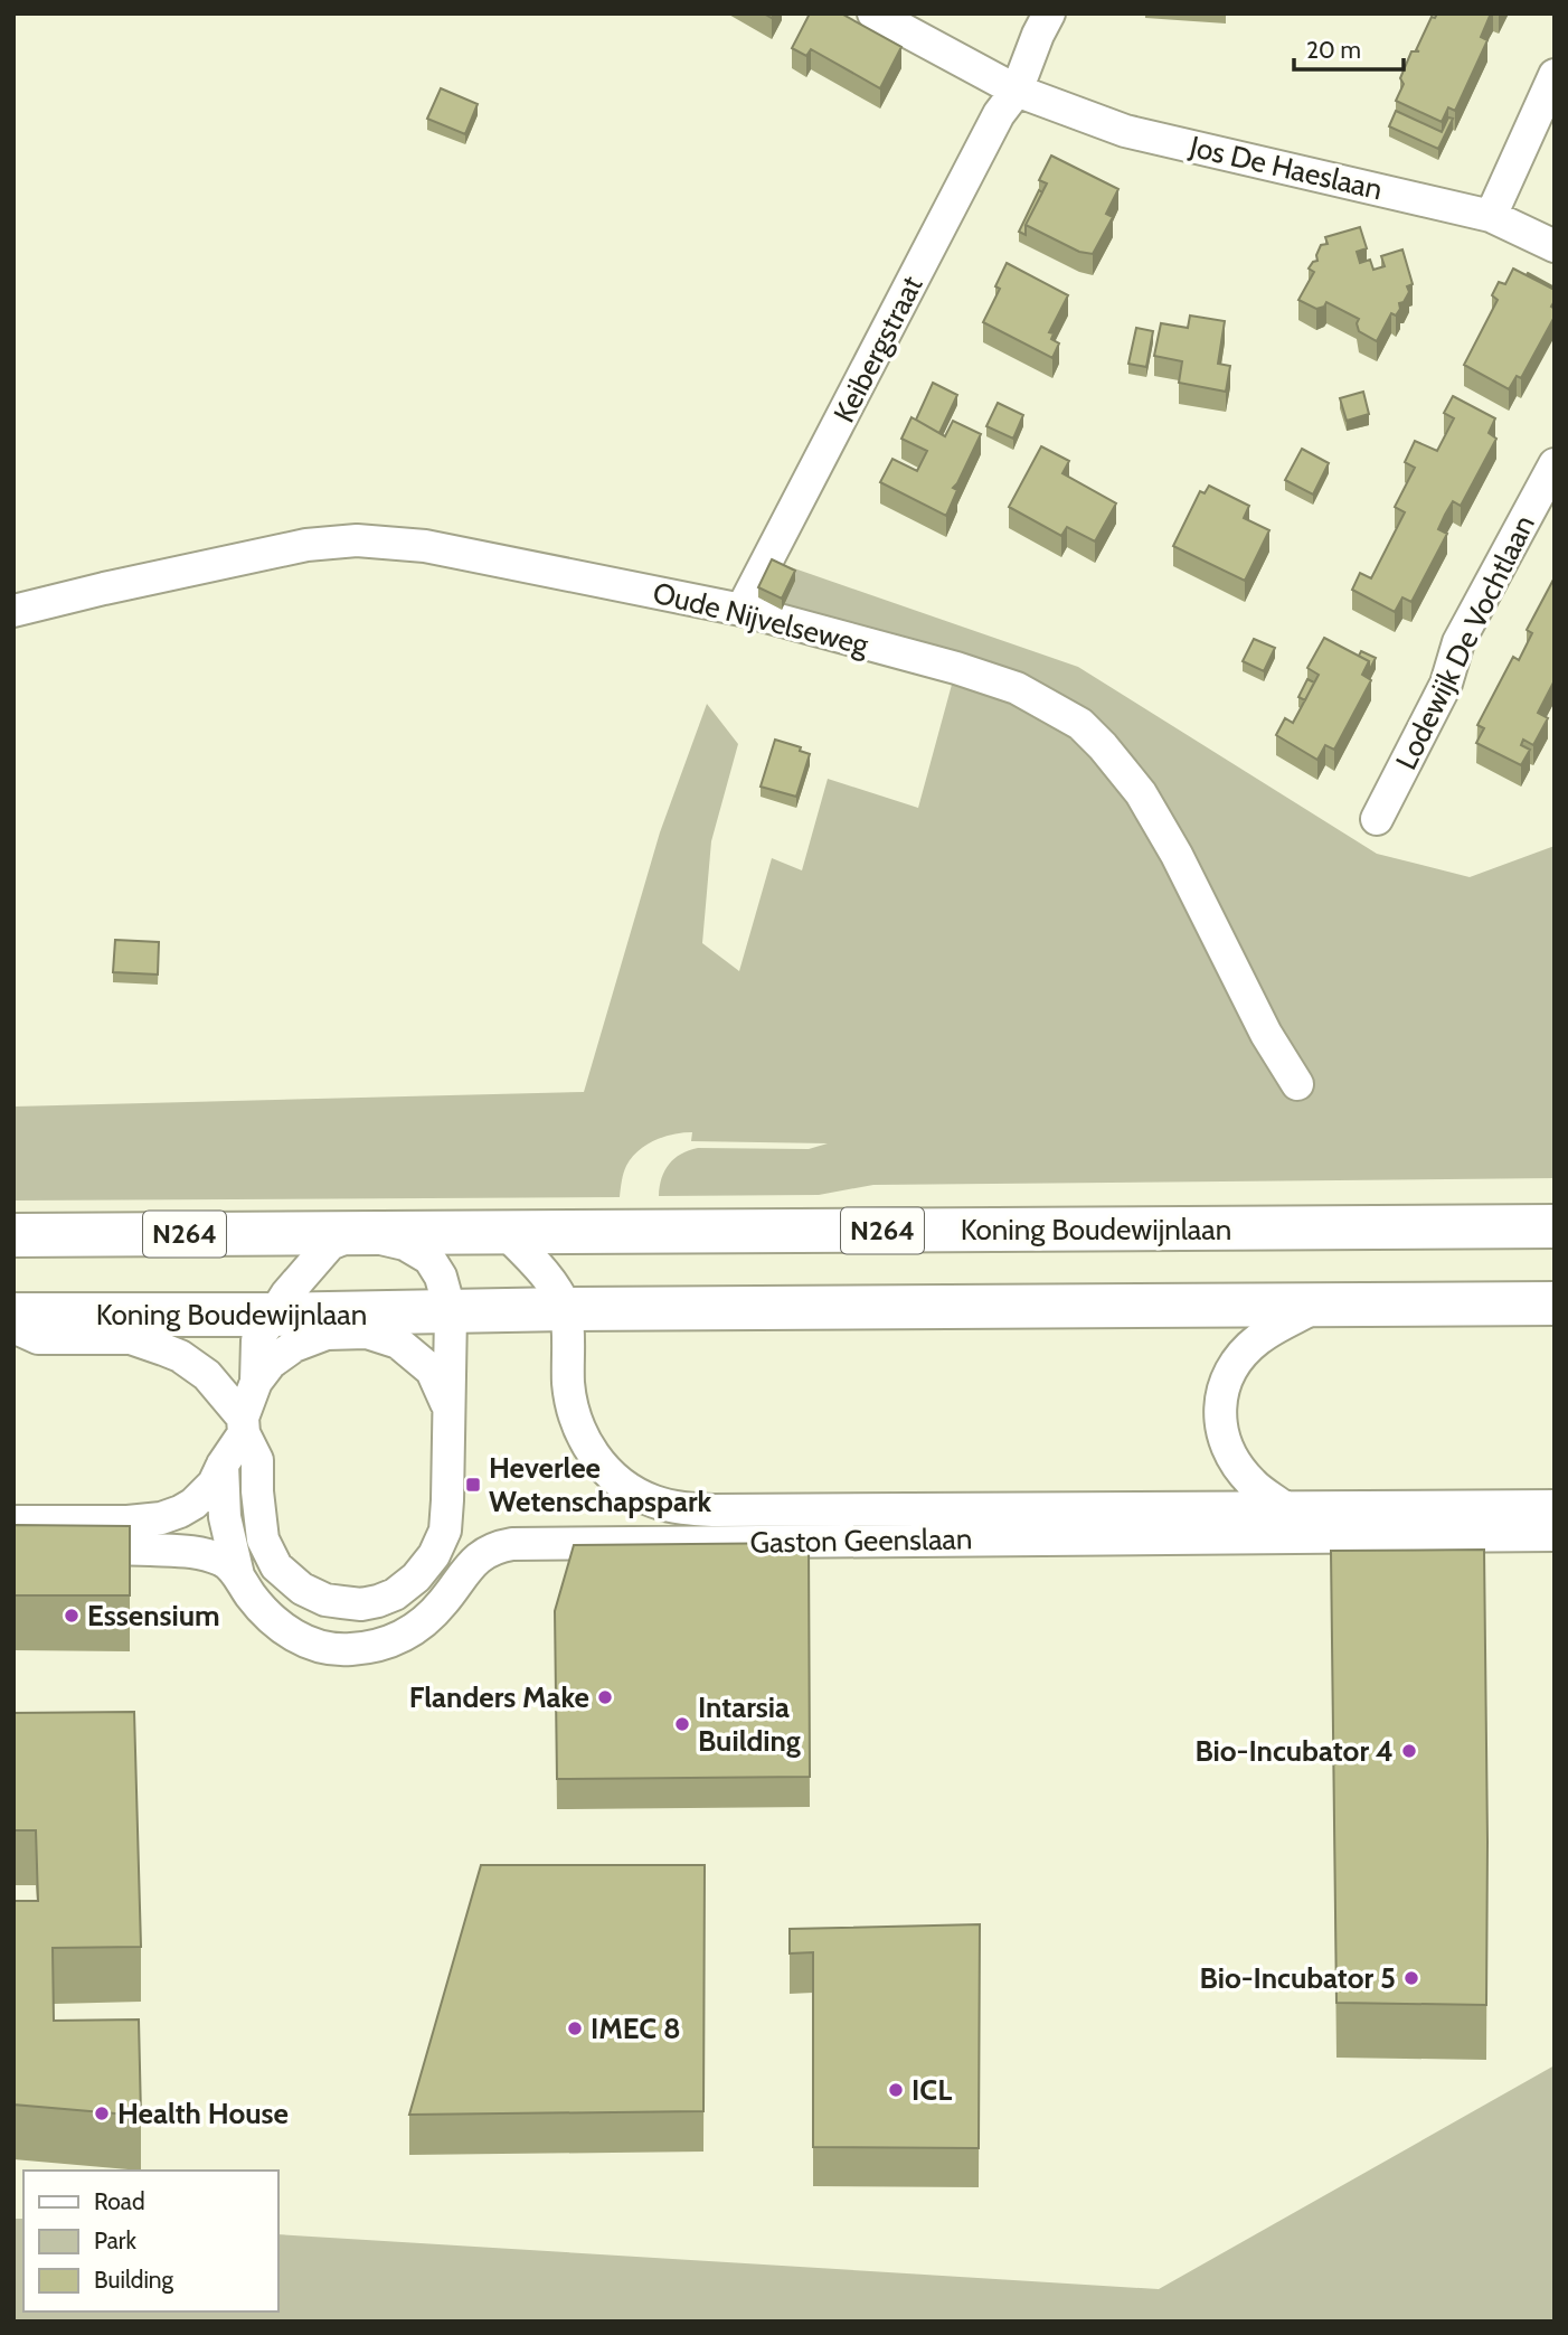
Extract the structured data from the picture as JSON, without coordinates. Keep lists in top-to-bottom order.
{
  "streets": {
    "highway": ["Koning Boudewijnlaan", "N264"],
    "street": [
      "Jos De Haeslaan",
      "Keibergstraat",
      "Oude Nijvelseweg",
      "Lodewijk De Vochtlaan",
      "Gaston Geenslaan"
    ]
  },
  "crossings": [
    ["Jos De Haeslaan", "Keibergstraat"],
    ["Keibergstraat", "Oude Nijvelseweg"],
    ["Koning Boudewijnlaan", "Gaston Geenslaan"]
  ],
  "places": {
    "transit": ["Heverlee Wetenschapspark"],
    "other": [
      "Essensium",
      "Flanders Make",
      "Intarsia Building",
      "Bio-Incubator 4",
      "Bio-Incubator 5",
      "IMEC 8",
      "ICL",
      "Health House"
    ]
  },
  "legend": ["Road", "Park", "Building"],
  "scale_bar": "20 m"
}
